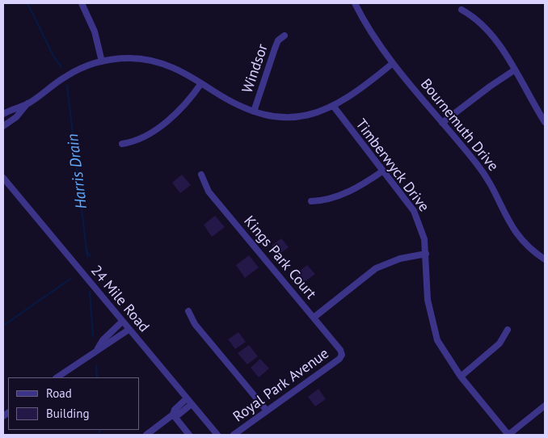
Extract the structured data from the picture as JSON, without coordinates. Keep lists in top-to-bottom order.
{
  "streets": {
    "street": [
      "Windsor",
      "Bournemuth Drive",
      "Timberwyck Drive",
      "Kings Park Court",
      "24 Mile Road",
      "Royal Park Avenue"
    ]
  },
  "crossings": [
    ["Kings Park Court", "Royal Park Avenue"]
  ],
  "water": ["Harris Drain"],
  "legend": ["Road", "Building"]
}
